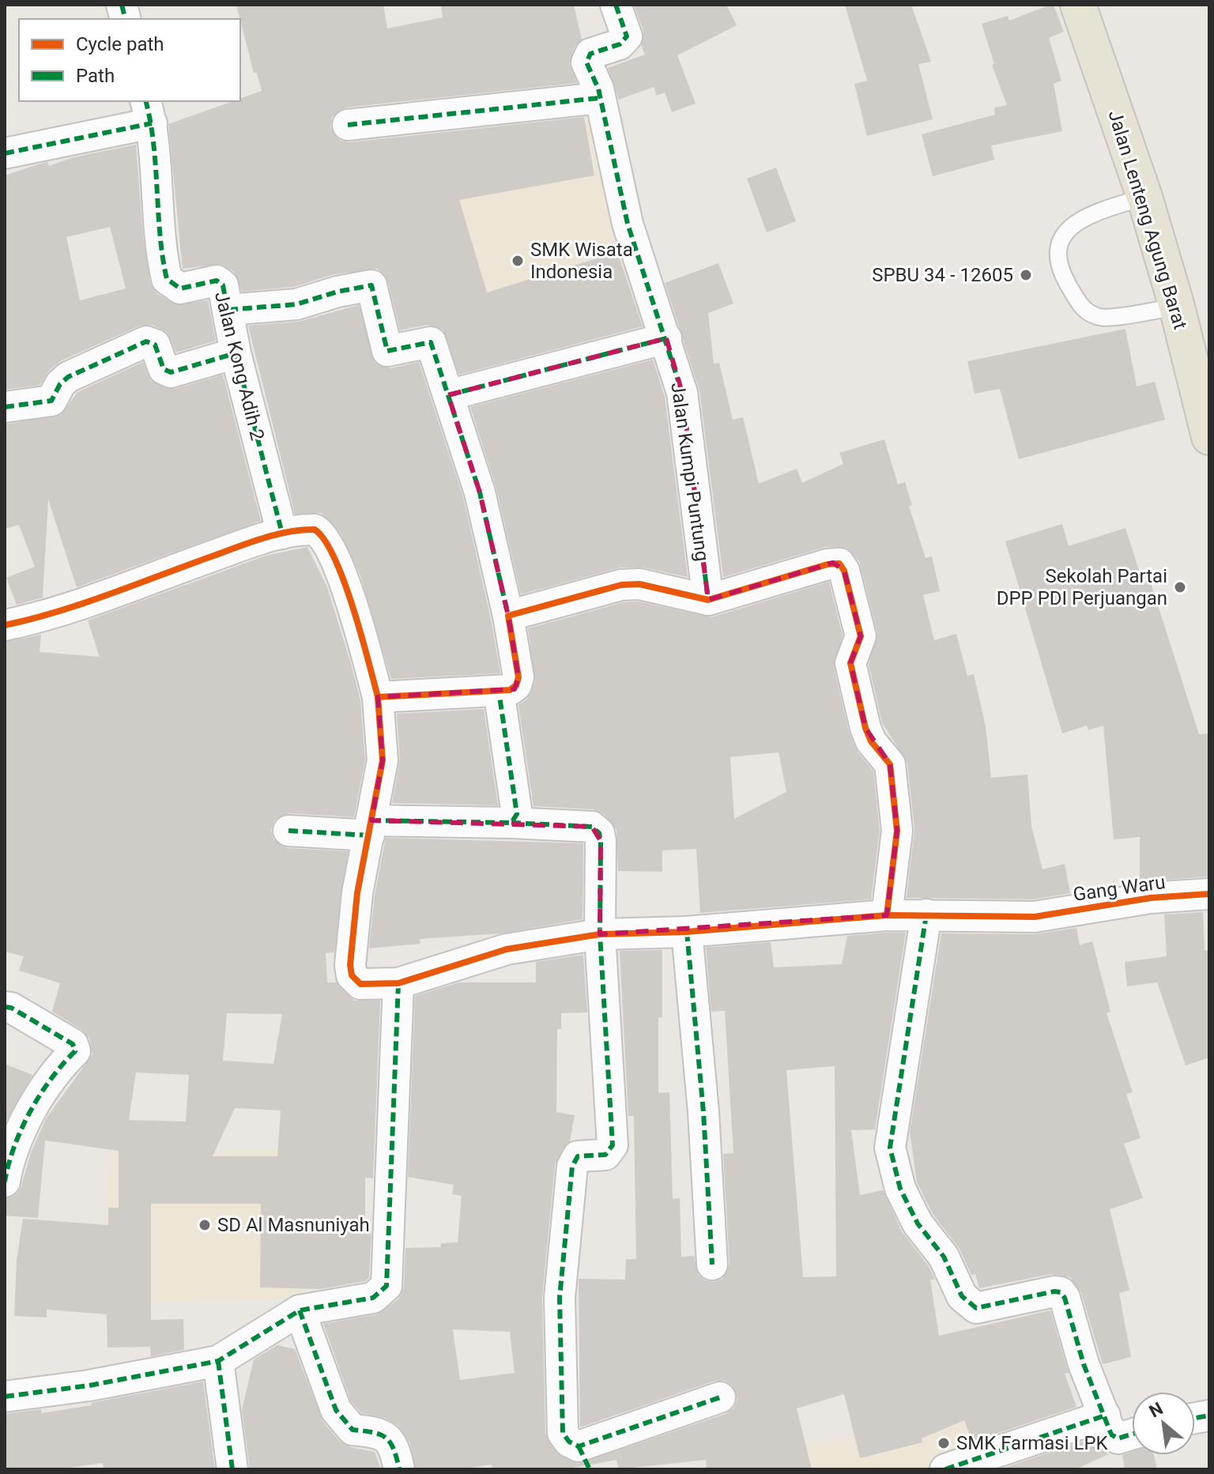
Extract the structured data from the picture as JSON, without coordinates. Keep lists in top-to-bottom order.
{
  "streets": {
    "main road": ["Jalan Lenteng Agung Barat"],
    "street": ["Jalan Kong Adih 2", "Jalan Kumpi Puntung", "Gang Waru"]
  },
  "places": [
    "SMK Wisata Indonesia",
    "SPBU 34 - 12605",
    "Sekolah Partai DPP PDI Perjuangan",
    "SD Al Masnuniyah",
    "SMK Farmasi LPK"
  ],
  "legend": ["Cycle path", "Path"],
  "north": "top left"
}
